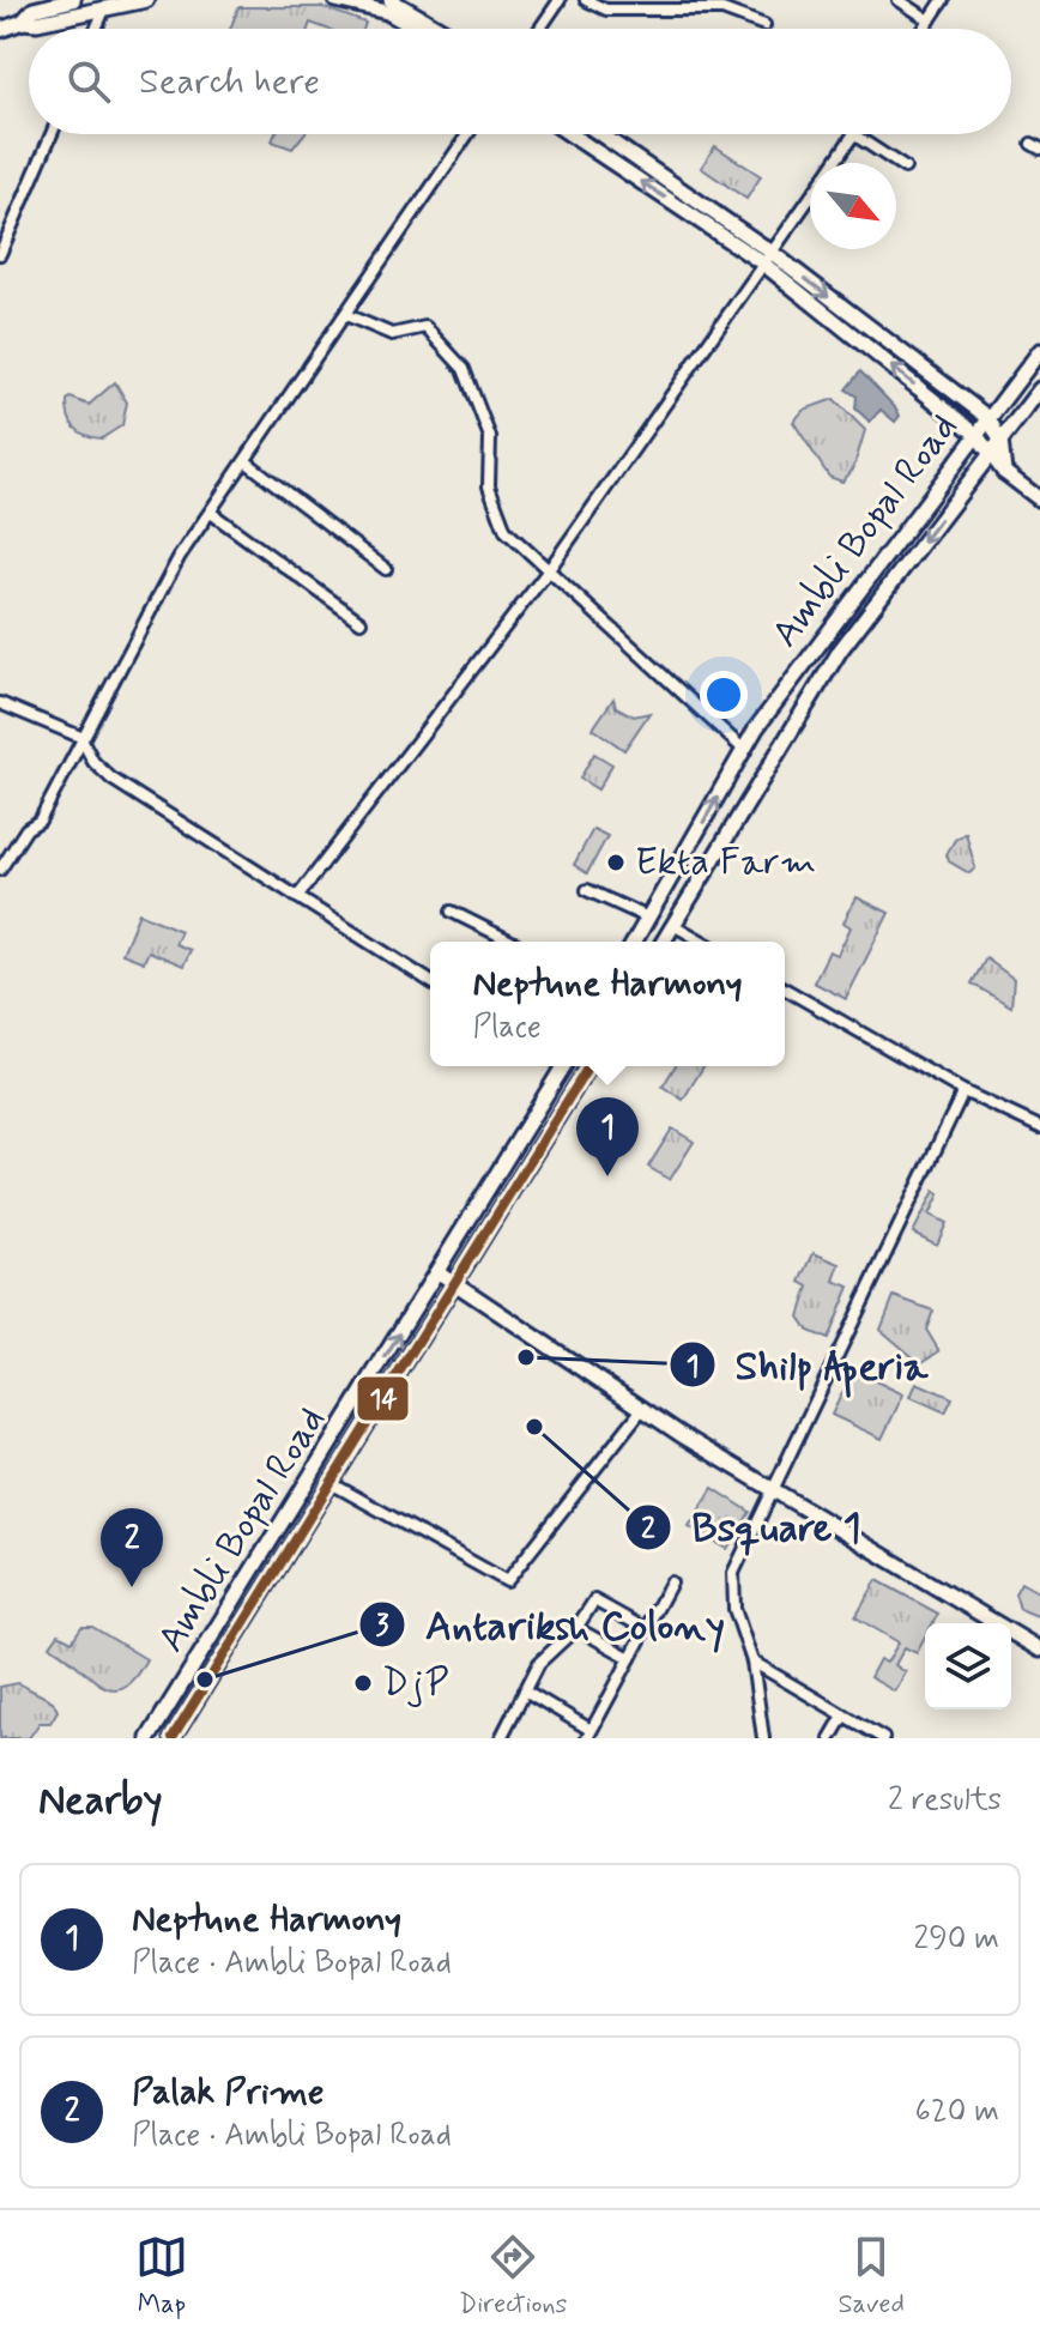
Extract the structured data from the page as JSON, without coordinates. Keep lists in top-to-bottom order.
{
  "streets": {
    "street": ["Ambli Bopal Road"]
  },
  "places": [
    "Ekta Farm",
    "Shilp Aperia",
    "Bsquare 1",
    "Antariksh Colony",
    "DjP"
  ],
  "lines": ["transit line 14"],
  "north": "bottom right",
  "page": {
    "search": "Search here",
    "popup": ["Neptune Harmony", "Place"],
    "pins": ["1", "2"],
    "heading": ["Nearby", "2 results"],
    "list": [
      {
        "mark": "1",
        "name": "Neptune Harmony",
        "note": "Place · Ambli Bopal Road",
        "value": "290 m"
      },
      {
        "mark": "2",
        "name": "Palak Prime",
        "note": "Place · Ambli Bopal Road",
        "value": "620 m"
      }
    ],
    "nav": ["Map", "Directions", "Saved"]
  }
}
